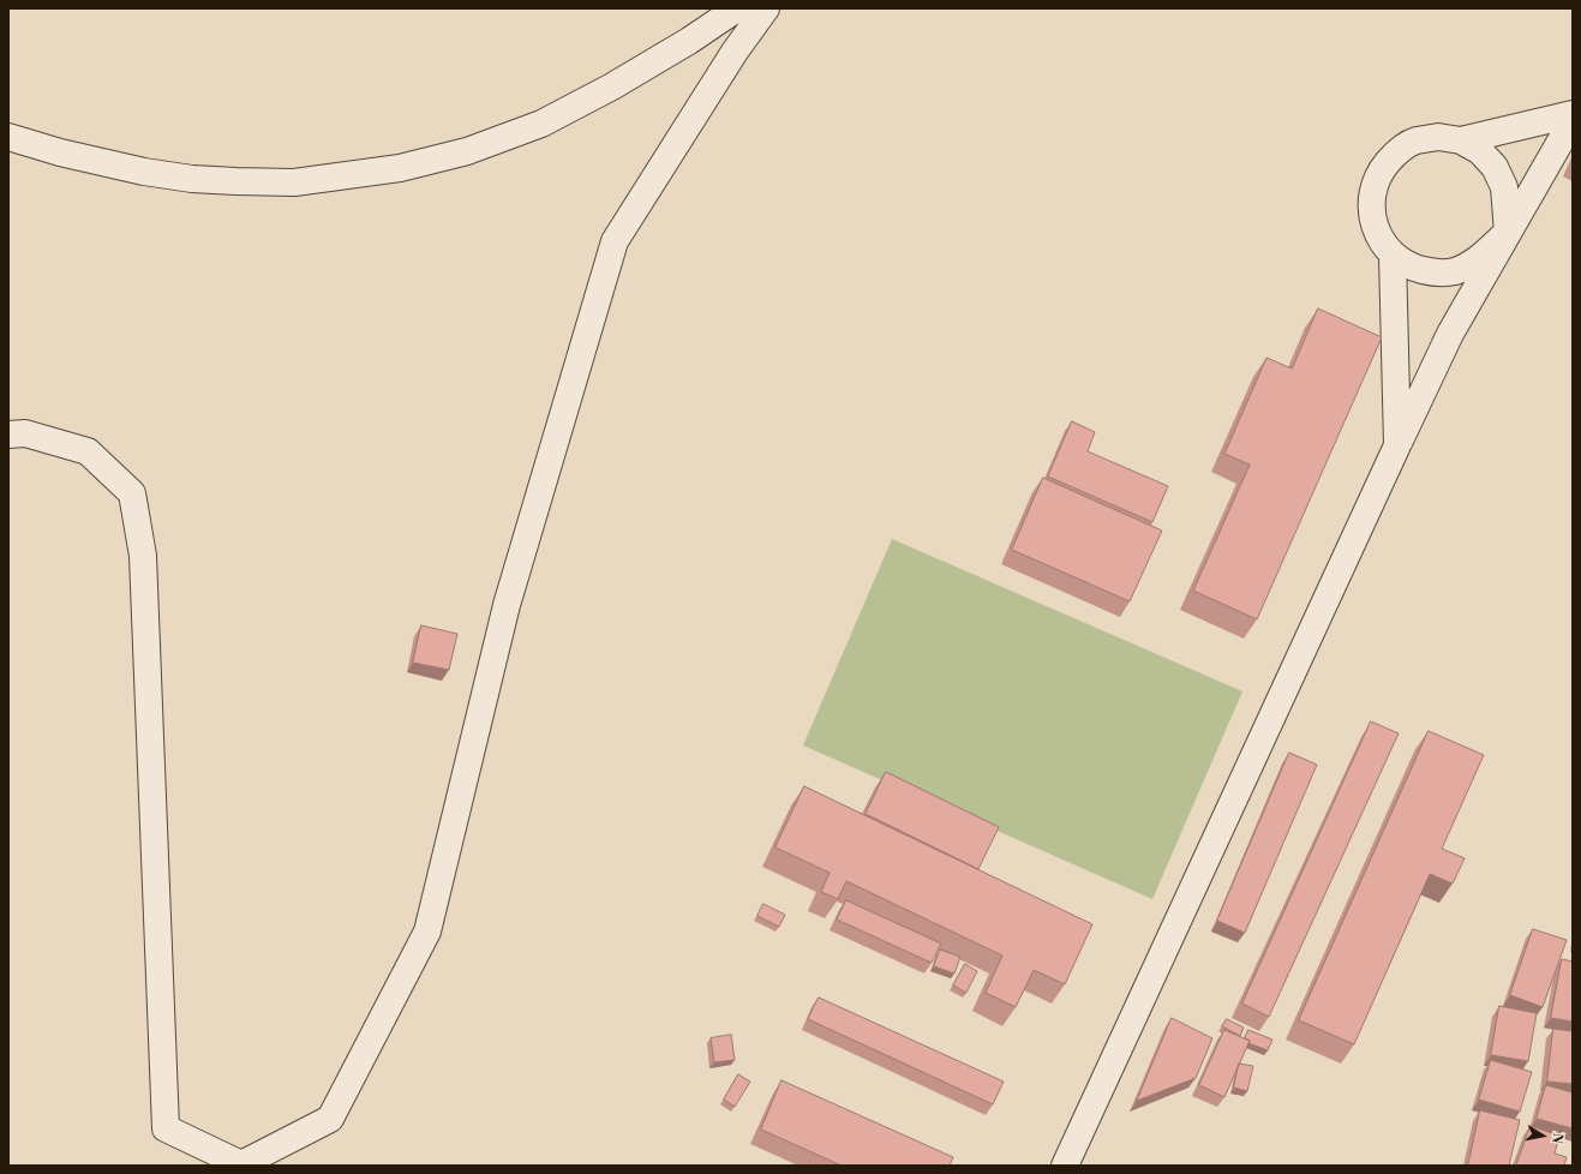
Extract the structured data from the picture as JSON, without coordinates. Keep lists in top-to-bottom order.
{
  "north": "right"
}
